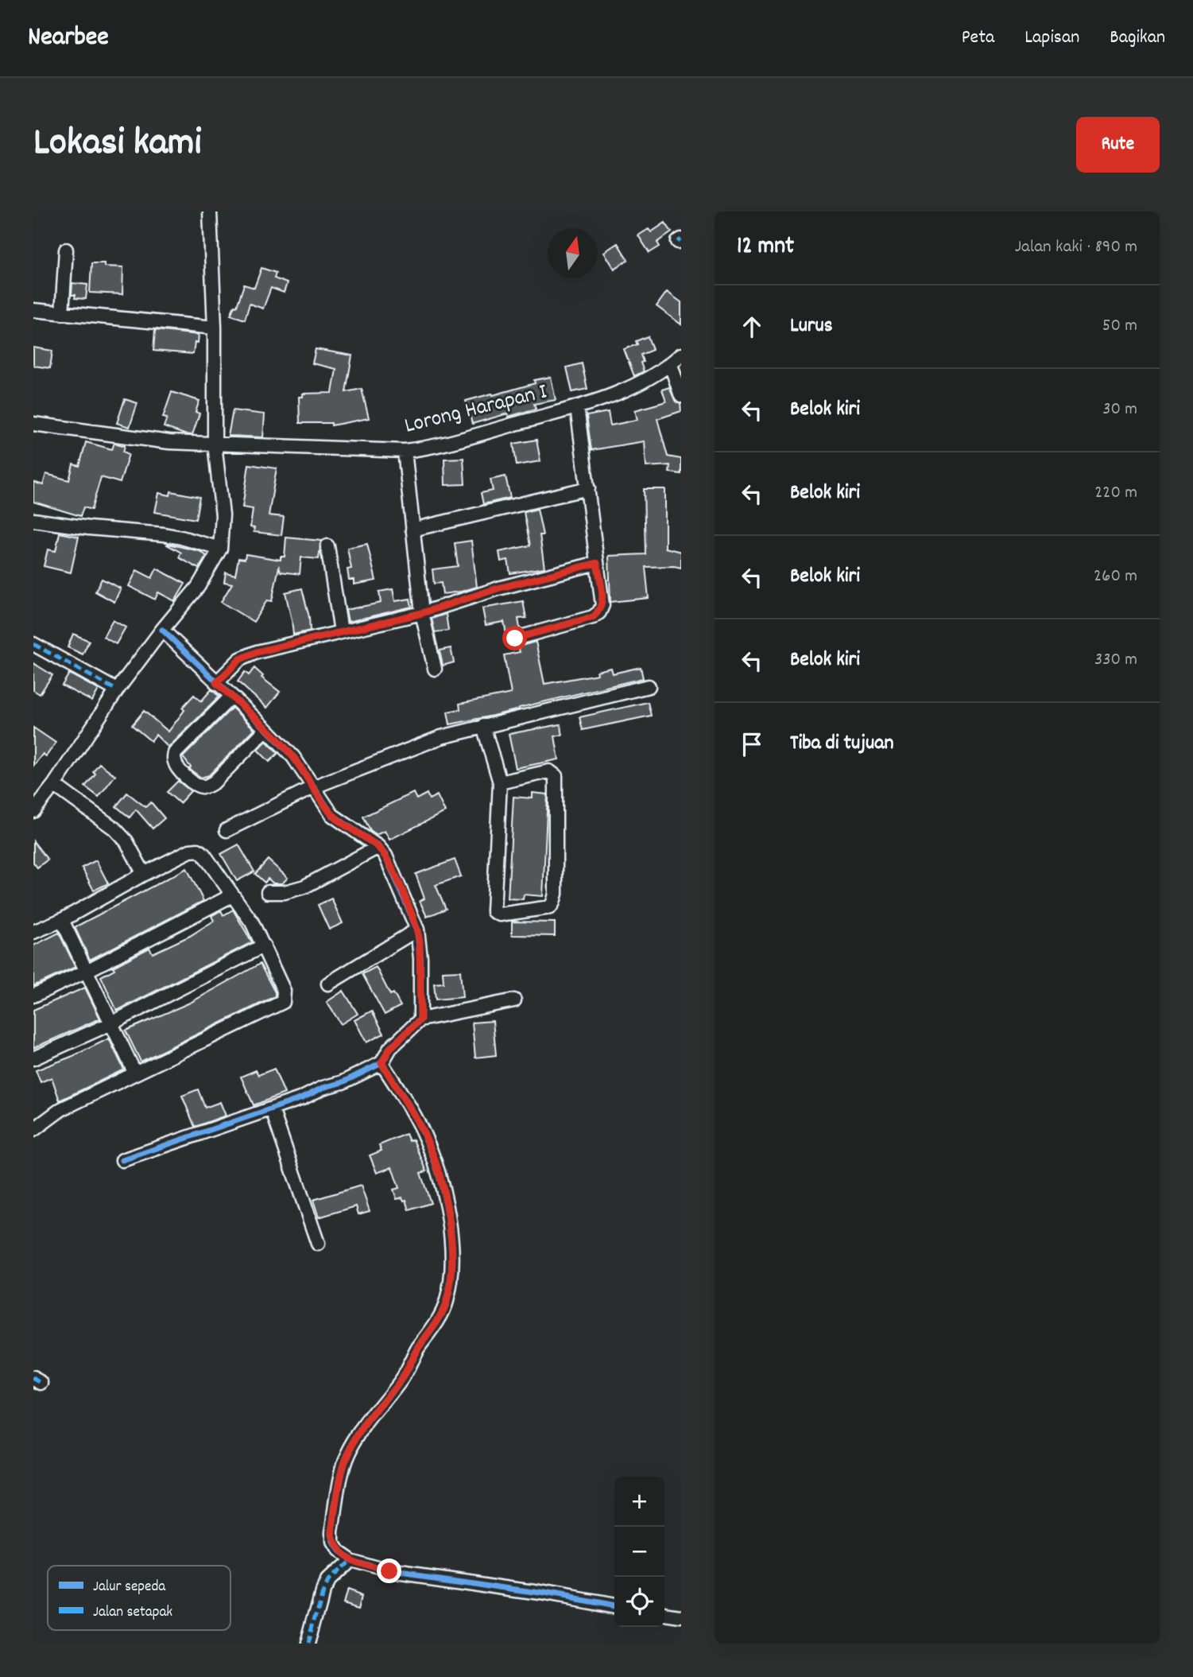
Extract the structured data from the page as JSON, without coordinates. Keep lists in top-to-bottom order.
{
  "streets": {
    "street": ["Lorong Harapan I"]
  },
  "legend": ["Jalur sepeda", "Jalan setapak"],
  "north": "top",
  "page": {
    "header": "Nearbee",
    "nav": ["Peta", "Lapisan", "Bagikan"],
    "title": "Lokasi kami",
    "buttons": "Rute",
    "heading": ["12 mnt", "Jalan kaki · 890 m"],
    "list": [
      ["Lurus", "50 m"],
      ["Belok kiri", "30 m"],
      ["Belok kiri", "220 m"],
      ["Belok kiri", "260 m"],
      ["Belok kiri", "330 m"],
      "Tiba di tujuan"
    ],
    "map_buttons": ["+", "−"]
  }
}
